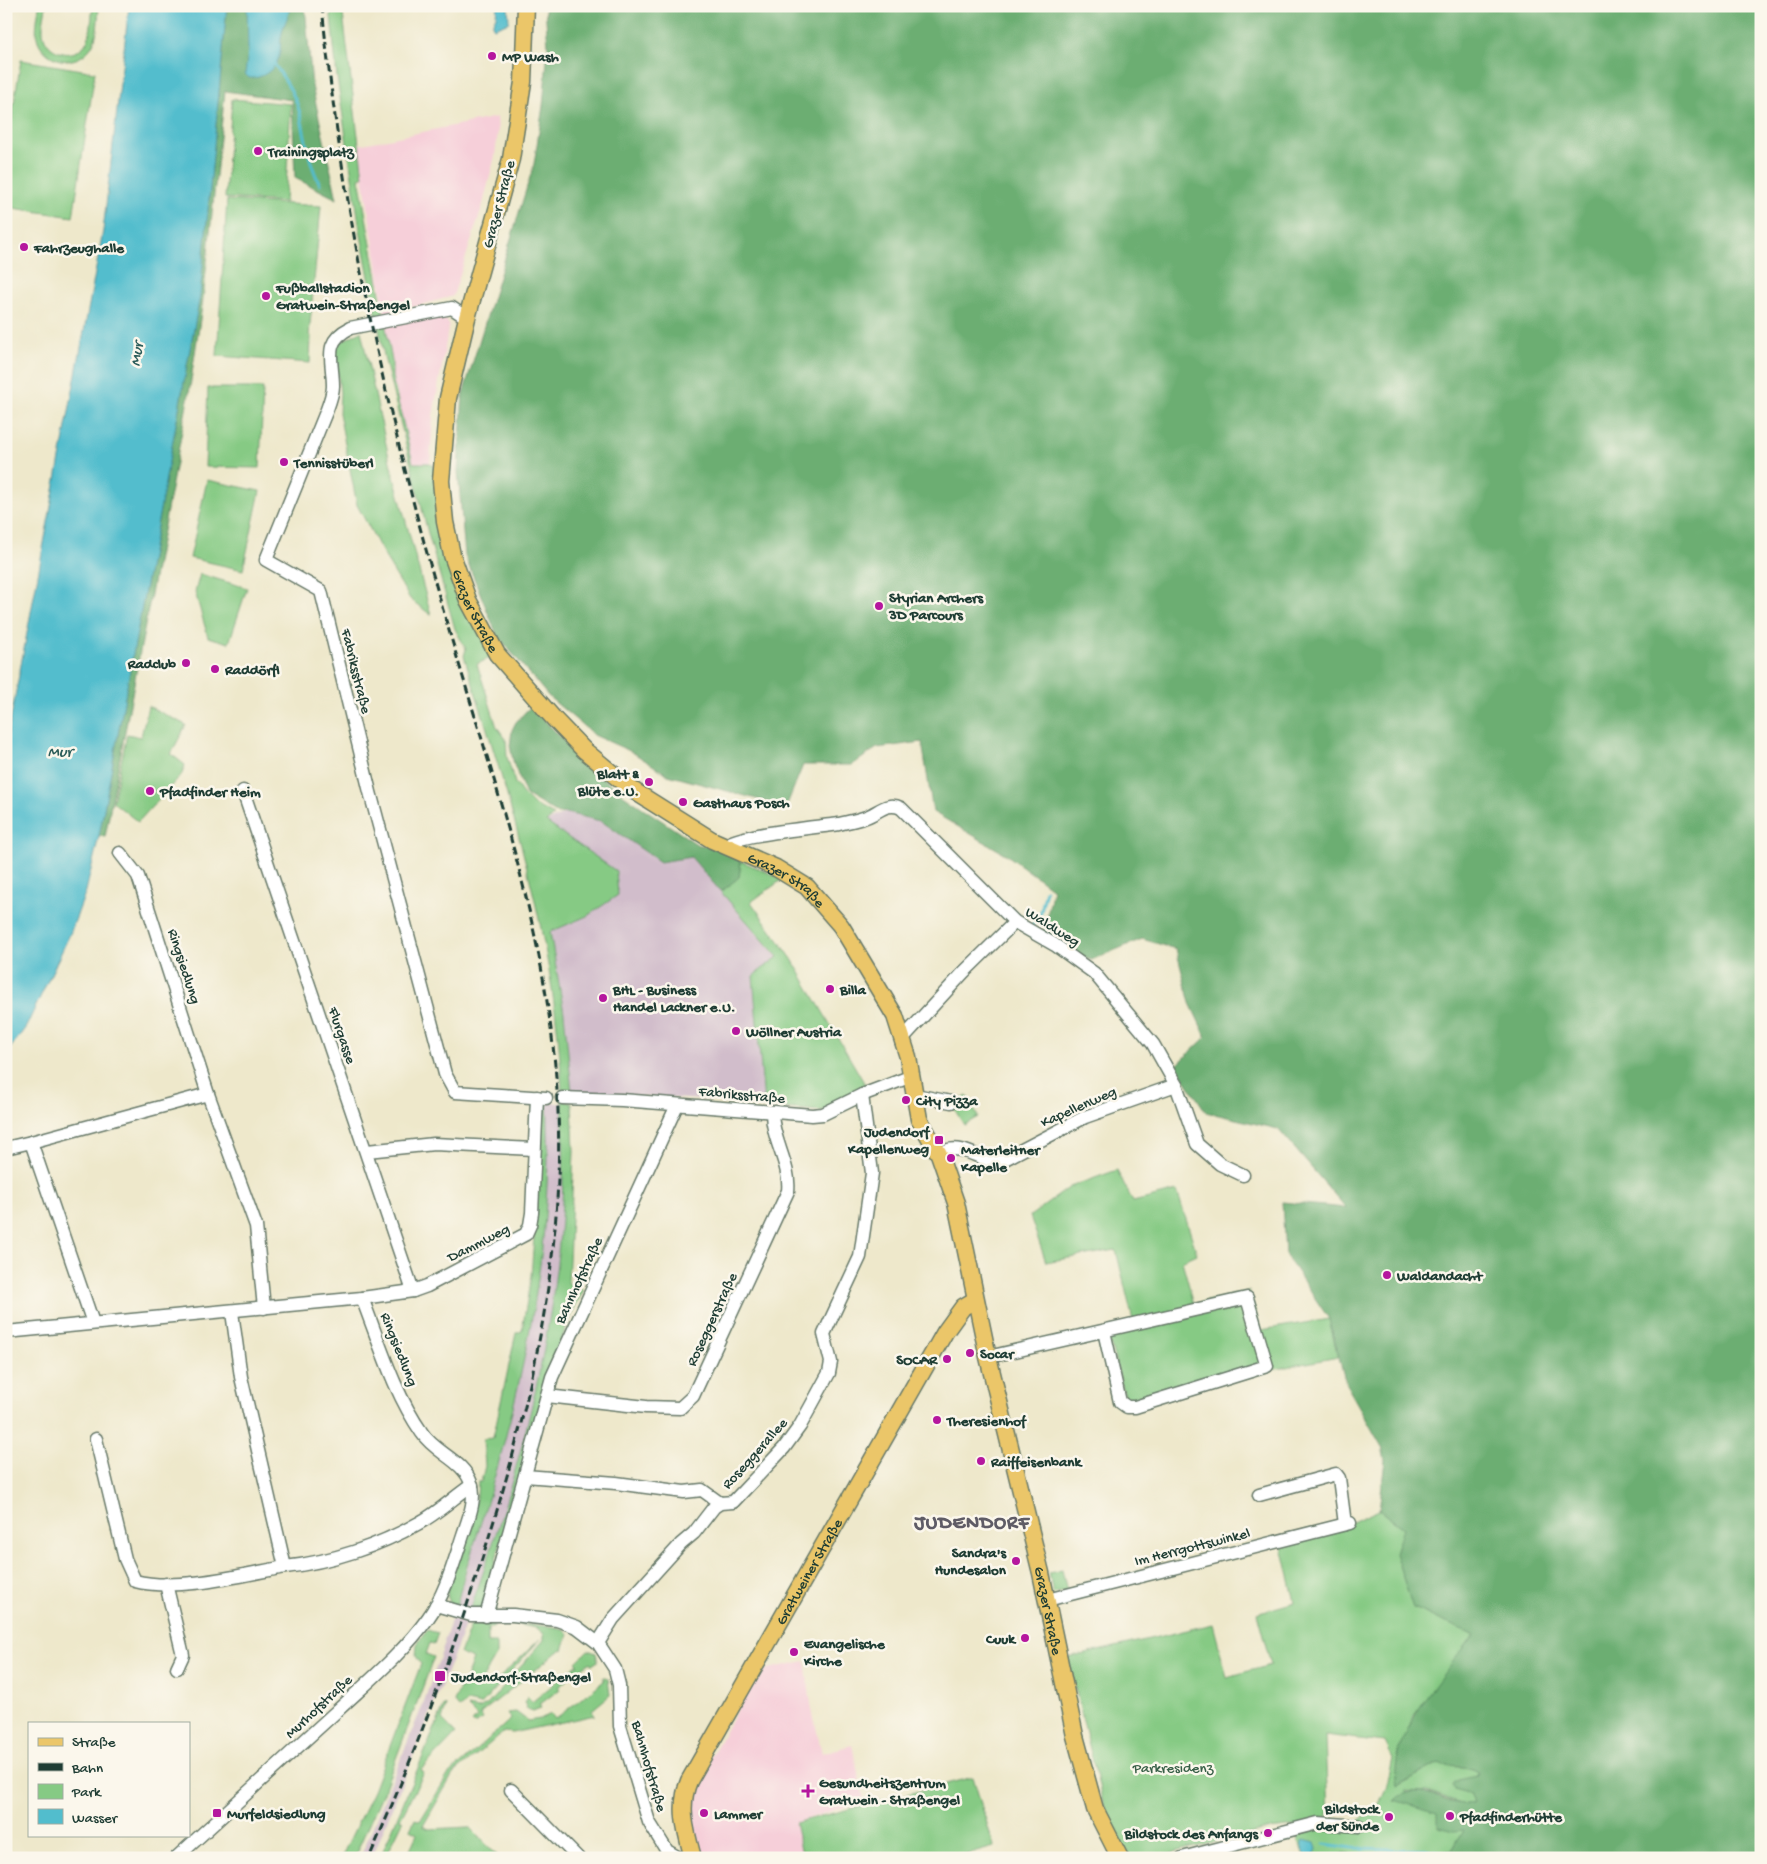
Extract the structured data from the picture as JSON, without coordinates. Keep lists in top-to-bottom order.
{
  "streets": {
    "main road": ["Grazer Straße", "Gratweiner Straße"],
    "street": [
      "Fabriksstraße",
      "Waldweg",
      "Ringsiedlung",
      "Flurgasse",
      "Kapellenweg",
      "Dammweg",
      "Bahnhofstraße",
      "Roseggerstraße",
      "Roseggerallee",
      "Im Herrgottswinkel",
      "Murhofstraße"
    ]
  },
  "crossings": [
    ["Grazer Straße", "Fabriksstraße"],
    ["Grazer Straße", "Waldweg"],
    ["Grazer Straße", "Kapellenweg"],
    ["Grazer Straße", "Im Herrgottswinkel"],
    ["Grazer Straße", "Gratweiner Straße"],
    ["Fabriksstraße", "Dammweg"],
    ["Fabriksstraße", "Bahnhofstraße"],
    ["Fabriksstraße", "Roseggerstraße"],
    ["Fabriksstraße", "Roseggerallee"],
    ["Waldweg", "Kapellenweg"],
    ["Ringsiedlung", "Dammweg"],
    ["Flurgasse", "Dammweg"],
    ["Bahnhofstraße", "Roseggerstraße"],
    ["Bahnhofstraße", "Roseggerallee"]
  ],
  "districts": ["JUDENDORF"],
  "water": ["Mur"],
  "parks": ["Parkresidenz"],
  "places": {
    "other": [
      "MP Wash",
      "Trainingsplatz",
      "Fahrzeughalle",
      "Fußballstadion Gratwein-Straßengel",
      "Tennisstüberl",
      "Styrian Archers 3D Parcours",
      "Radclub",
      "Raddörfl",
      "Blatt & Blüte e.U.",
      "Pfadfinder Heim",
      "Gasthaus Posch",
      "Billa",
      "BHL - Business Handel Lackner e.U.",
      "Wöllner Austria",
      "City Pizza",
      "Materleitner Kapelle",
      "Waldandacht",
      "Socar",
      "SOCAR",
      "Theresienhof",
      "Raiffeisenbank",
      "Sandra's Hundesalon",
      "Cuuk",
      "Evangelische Kirche",
      "Lammer",
      "Pfadfinderhütte",
      "Bildstock der Sünde",
      "Bildstock des Anfangs"
    ],
    "transit": ["Judendorf Kapellenweg", "Judendorf-Straßengel", "Murfeldsiedlung"],
    "health": ["Gesundheitszentrum Gratwein - Straßengel"]
  },
  "legend": [
    "Straße",
    "Bahn",
    "Park",
    "Wasser"
  ]
}
